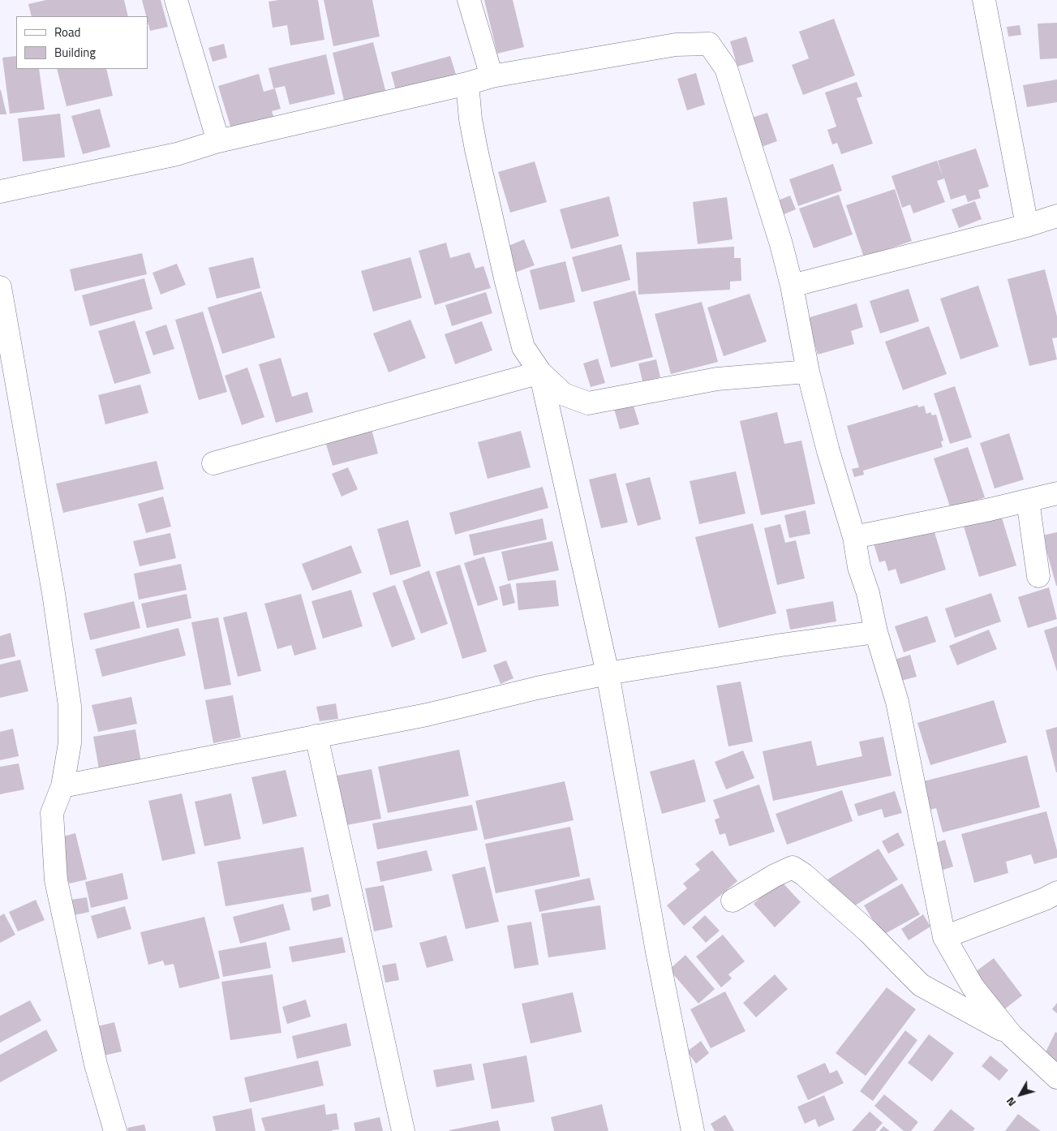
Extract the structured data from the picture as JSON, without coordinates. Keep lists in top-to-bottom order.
{
  "legend": ["Road", "Building"],
  "north": "bottom left"
}
